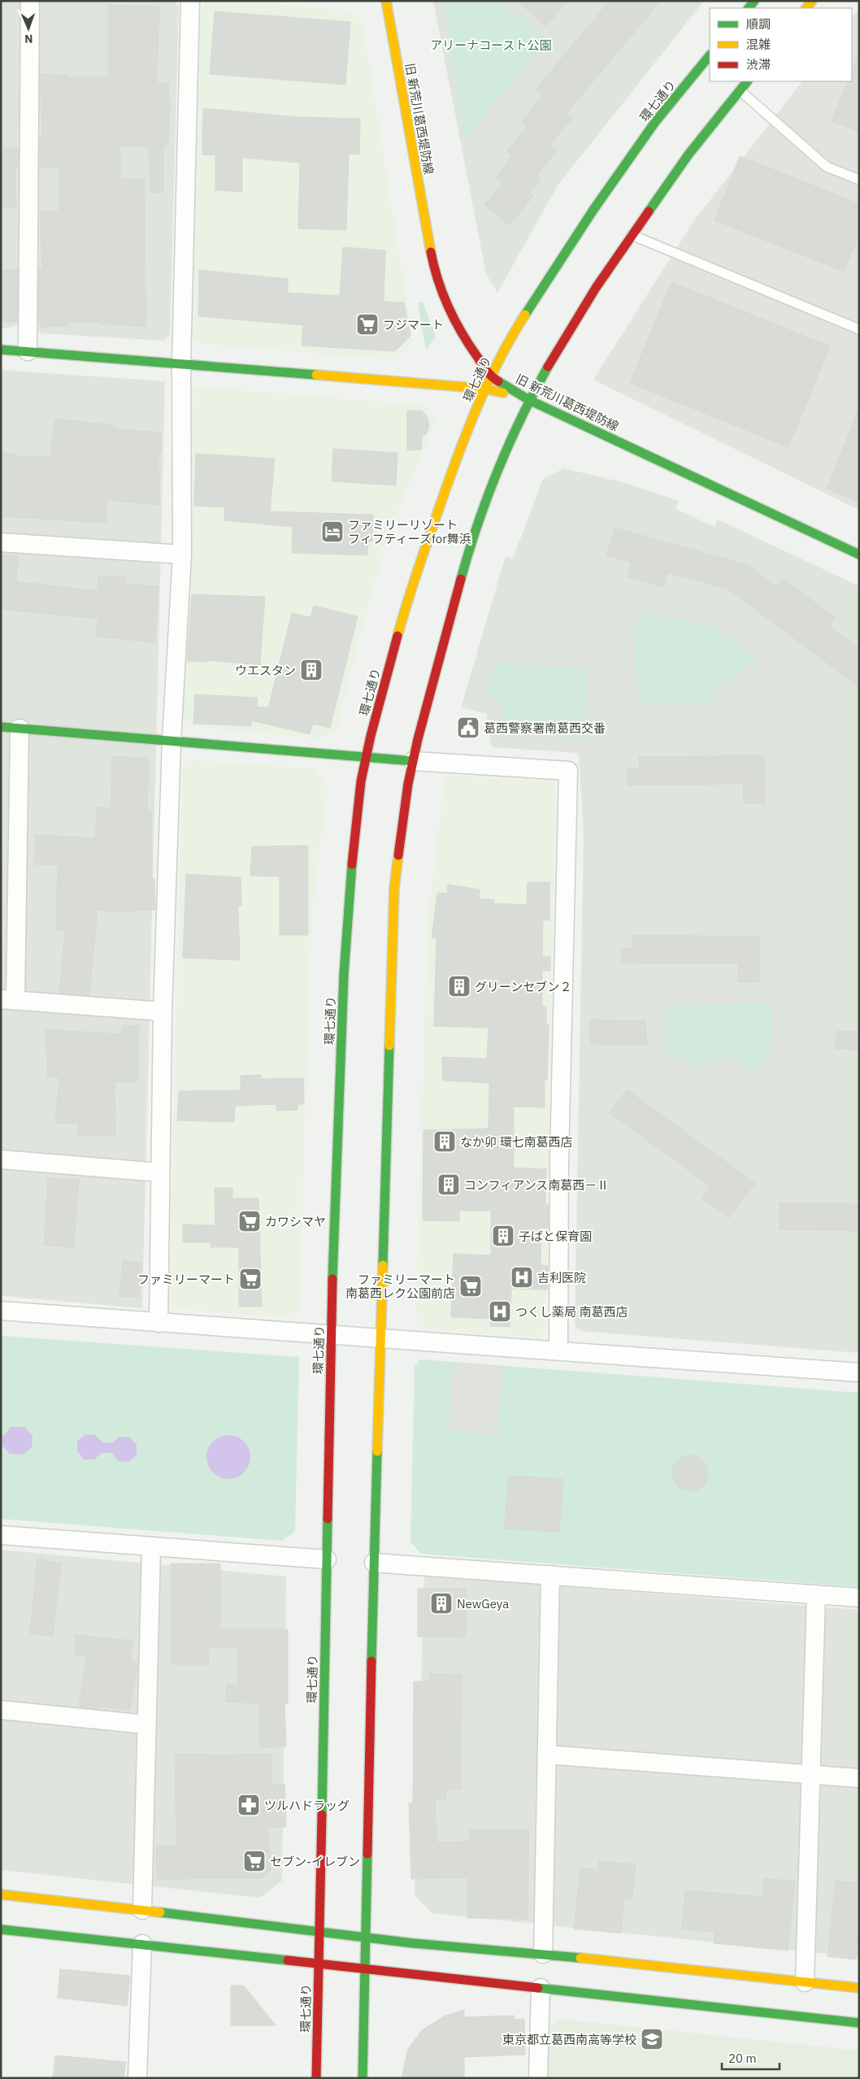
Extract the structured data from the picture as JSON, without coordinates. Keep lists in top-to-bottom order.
{
  "streets": {
    "main road": ["環七通り", "旧 新荒川葛西堤防線"]
  },
  "crossings": [
    ["環七通り", "旧 新荒川葛西堤防線"]
  ],
  "parks": ["アリーナコースト公園"],
  "places": {
    "supermarket": [
      "フジマート",
      "カワシマヤ",
      "ファミリーマート",
      "ファミリーマート 南葛西レク公園前店",
      "セブン-イレブン"
    ],
    "hotel": ["ファミリーリゾート フィフティーズfor舞浜"],
    "building": [
      "ウエスタン",
      "グリーンセブン２",
      "なか卯 環七南葛西店",
      "コンフィアンス南葛西－Ⅱ",
      "子ばと保育園",
      "NewGeya"
    ],
    "public building": ["葛西警察署南葛西交番"],
    "hospital": ["吉利医院", "つくし薬局 南葛西店"],
    "pharmacy": ["ツルハドラッグ"],
    "school or university": ["東京都立葛西南高等学校"]
  },
  "legend": ["順調", "混雑", "渋滞"],
  "scale_bar": "20 m",
  "north": "bottom"
}
